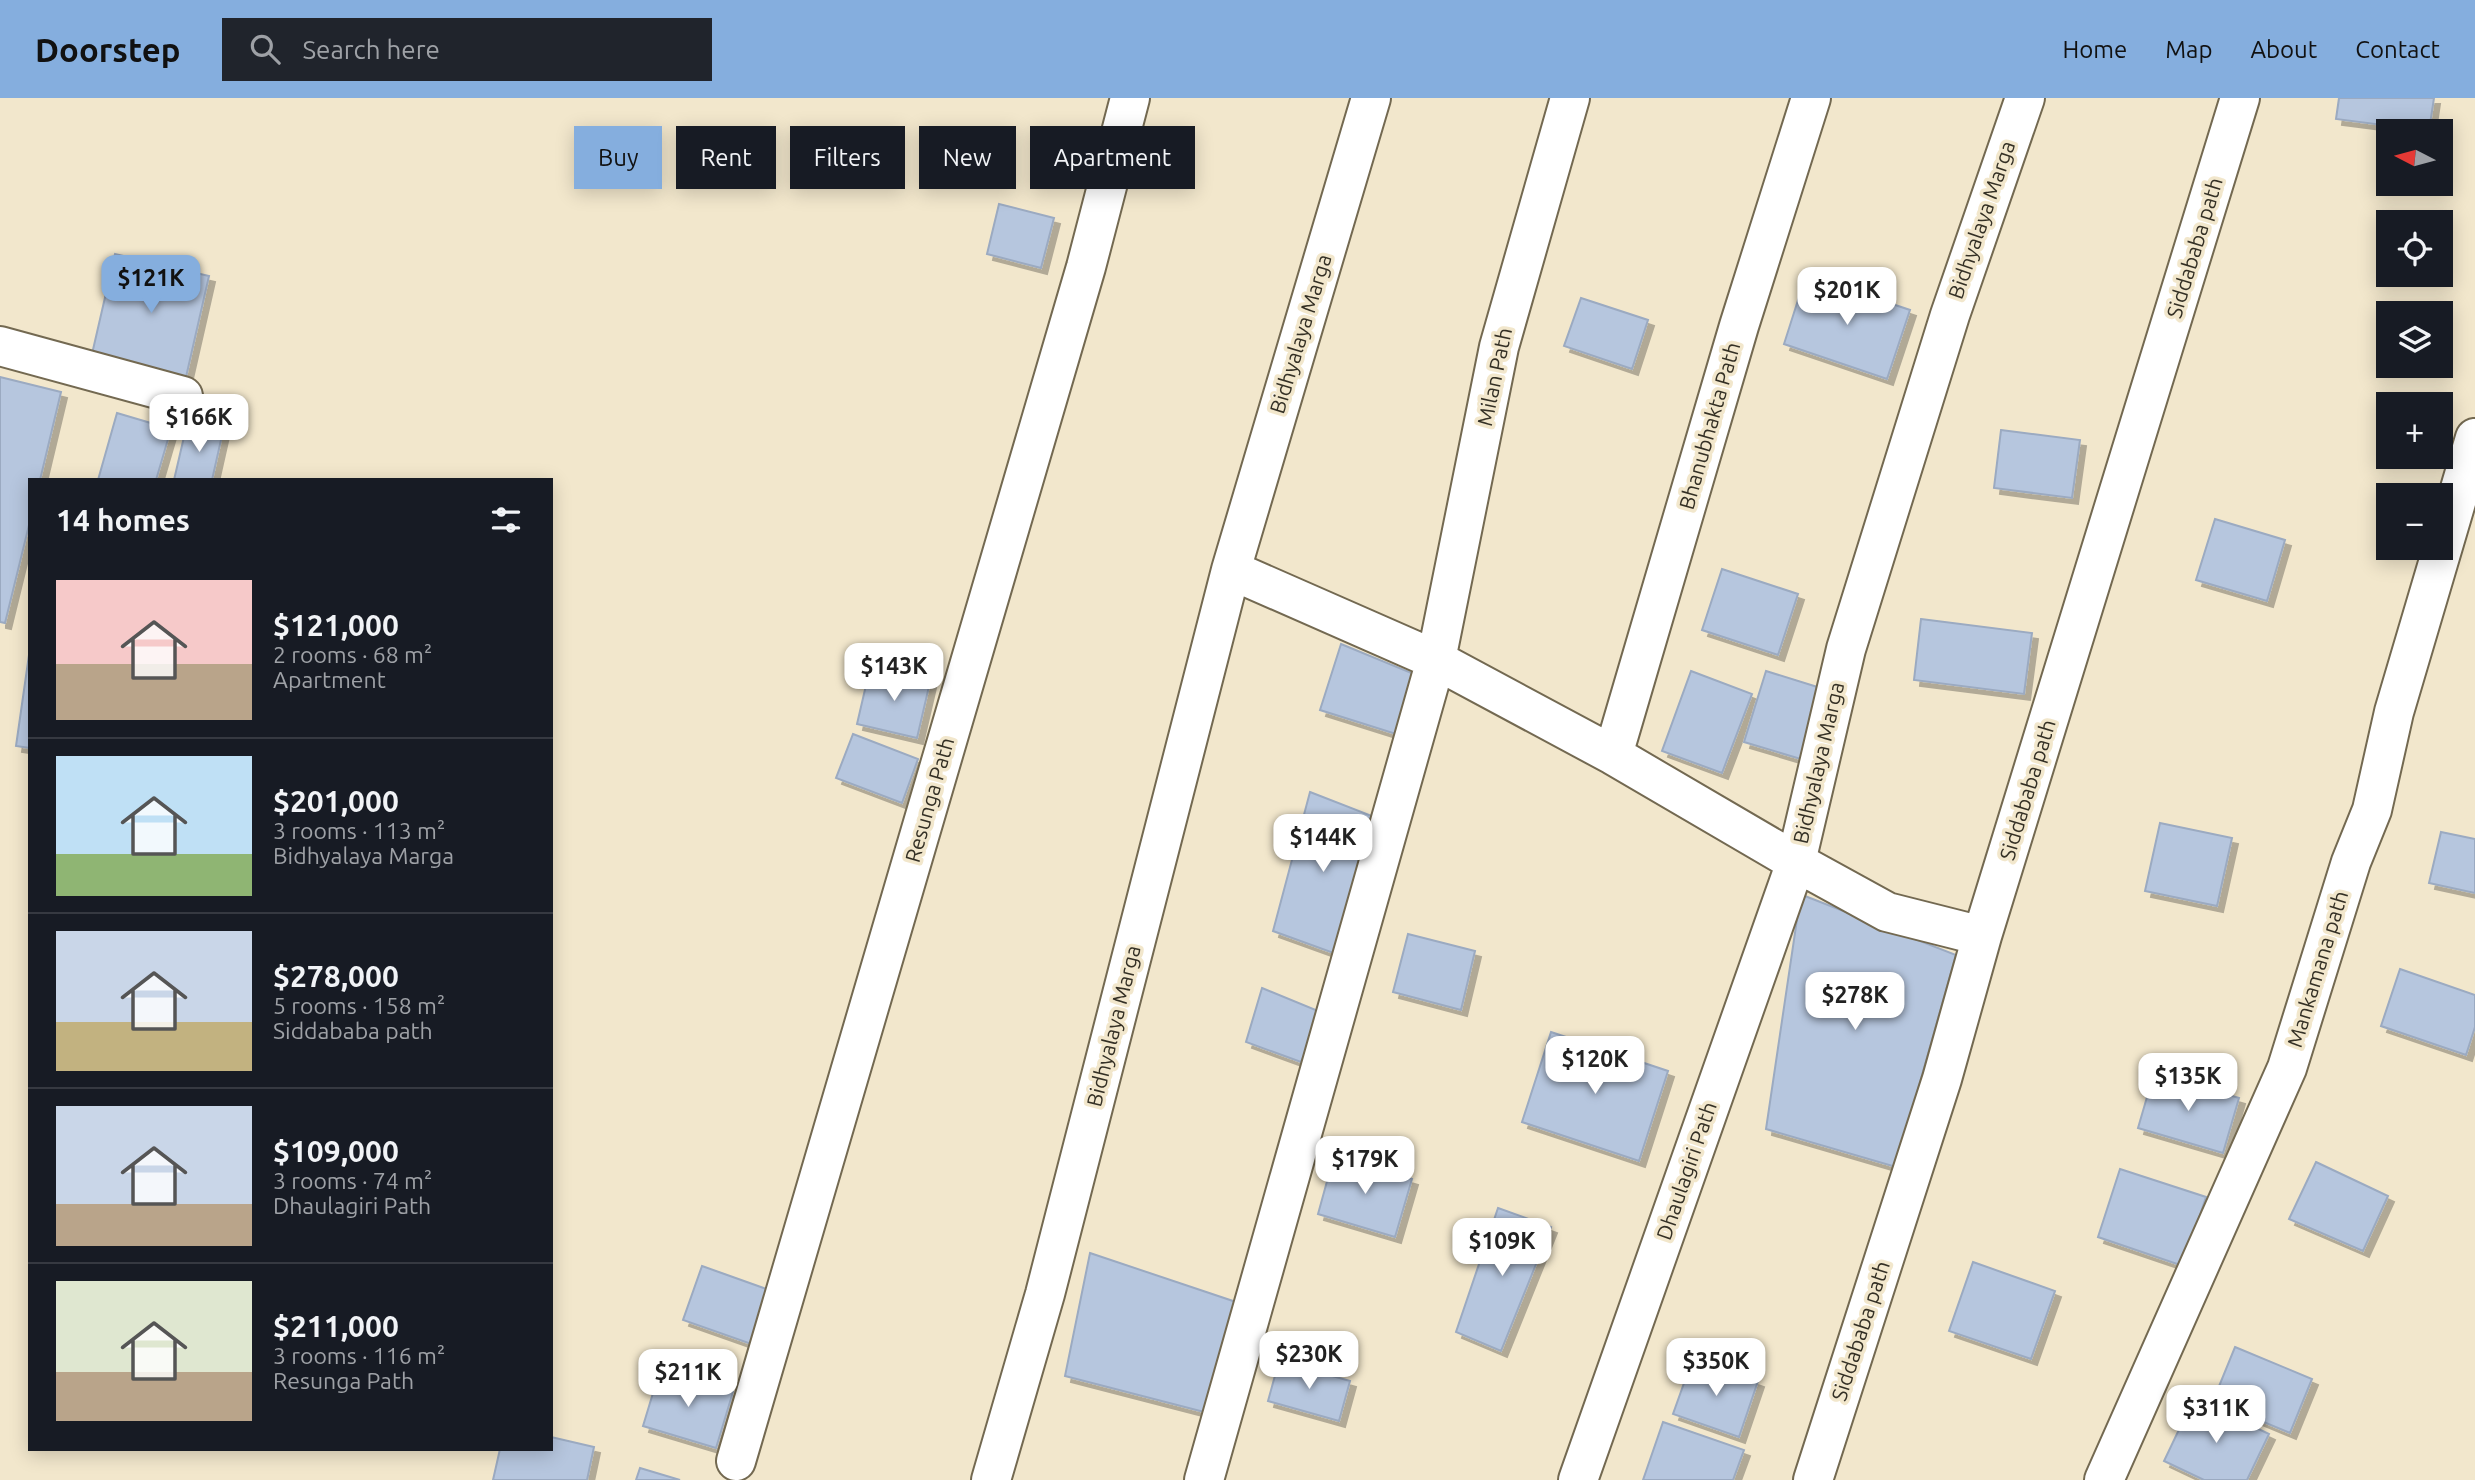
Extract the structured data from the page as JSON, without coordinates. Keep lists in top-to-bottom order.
{
  "streets": {
    "street": [
      "Bidhyalaya Marga",
      "Siddababa path",
      "Milan Path",
      "Bhanubhakta Path",
      "Resunga Path",
      "Mankamana path",
      "Dhaulagiri Path"
    ]
  },
  "crossings": [
    ["Bidhyalaya Marga", "Milan Path"],
    ["Bidhyalaya Marga", "Bhanubhakta Path"],
    ["Bidhyalaya Marga", "Dhaulagiri Path"]
  ],
  "north": "left",
  "page": {
    "header": "Doorstep",
    "search": "Search here",
    "nav": [
      "Home",
      "Map",
      "About",
      "Contact"
    ],
    "map_buttons": ["+", "−"],
    "chip": [
      "Buy",
      "Rent",
      "Filters",
      "New",
      "Apartment"
    ],
    "price": [
      "$121K",
      "$201K",
      "$166K",
      "$143K",
      "$144K",
      "$278K",
      "$120K",
      "$135K",
      "$179K",
      "$109K",
      "$230K",
      "$350K",
      "$211K",
      "$311K"
    ],
    "heading": "14 homes",
    "list": [
      {
        "name": "$121,000",
        "note": "2 rooms · 68 m² · Apartment"
      },
      {
        "name": "$201,000",
        "note": "3 rooms · 113 m² · Bidhyalaya Marga"
      },
      {
        "name": "$278,000",
        "note": "5 rooms · 158 m² · Siddababa path"
      },
      {
        "name": "$109,000",
        "note": "3 rooms · 74 m² · Dhaulagiri Path"
      },
      {
        "name": "$211,000",
        "note": "3 rooms · 116 m² · Resunga Path"
      }
    ]
  }
}
